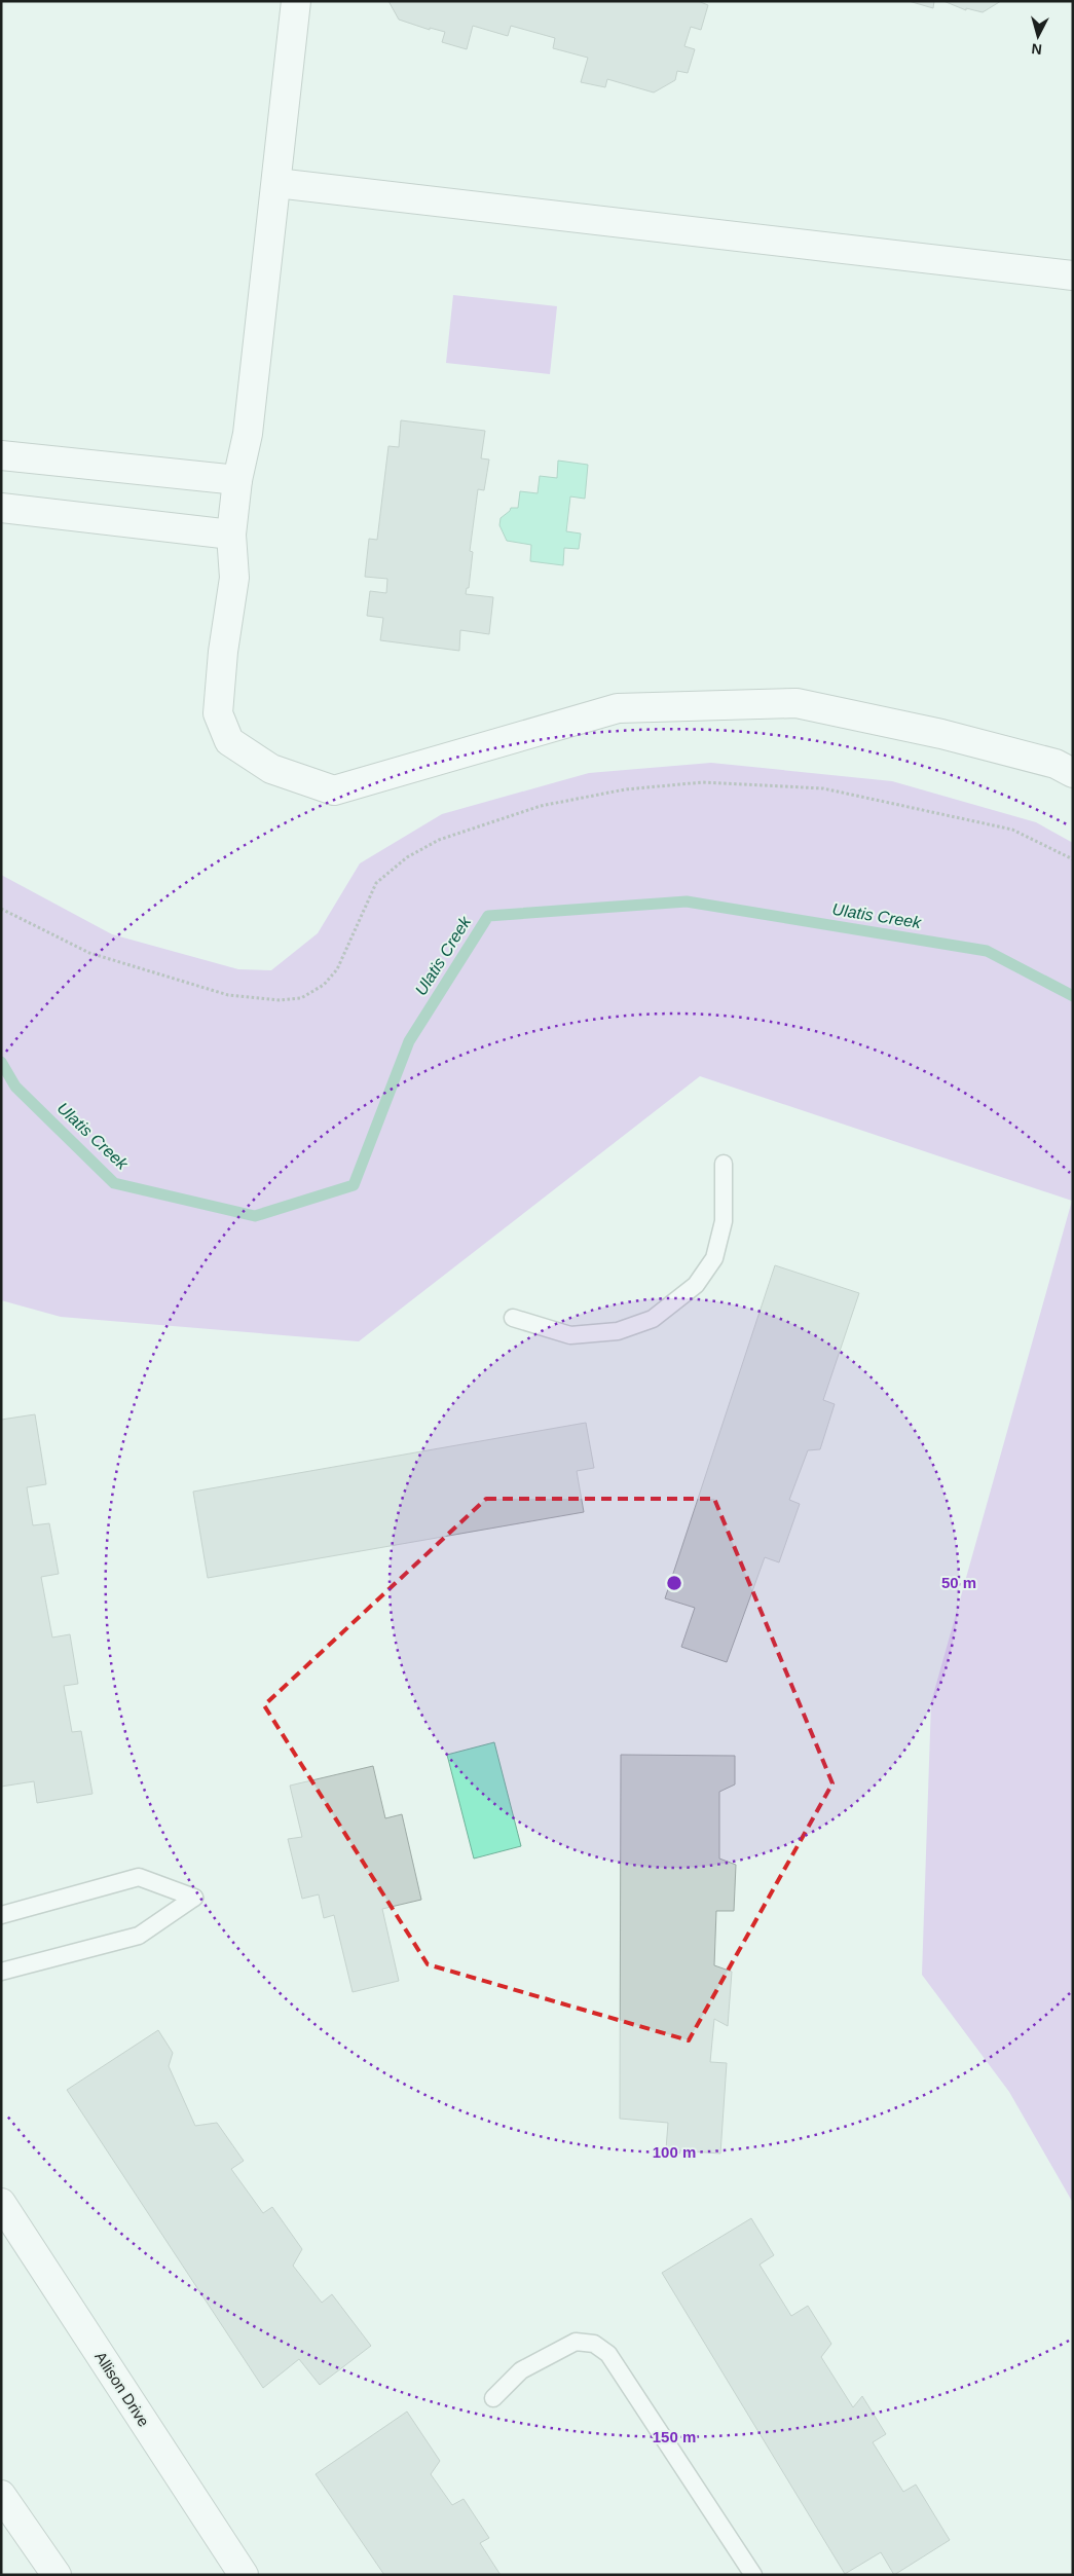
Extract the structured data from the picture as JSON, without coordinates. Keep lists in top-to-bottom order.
{
  "streets": {
    "street": ["Allison Drive"]
  },
  "water": ["Ulatis Creek"],
  "north": "bottom",
  "rings": ["50 m", "100 m", "150 m"]
}
